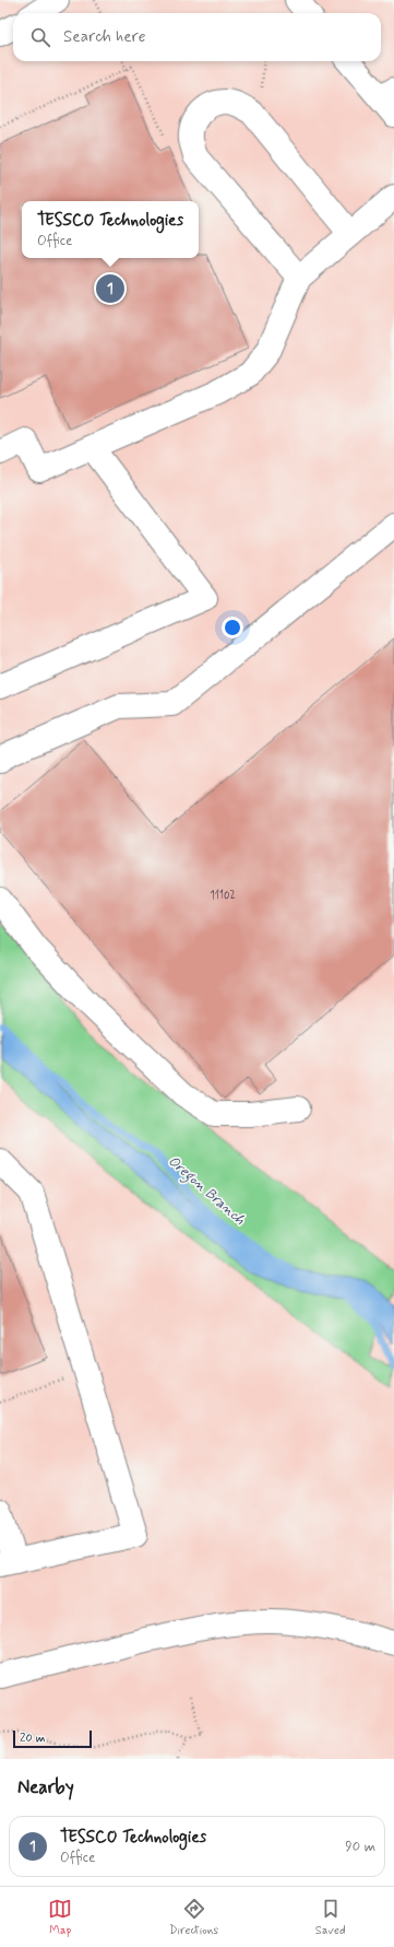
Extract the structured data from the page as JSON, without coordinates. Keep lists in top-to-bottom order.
{
  "water": ["Oregon Branch"],
  "house_numbers": ["11102"],
  "scale_bar": "20 m",
  "page": {
    "search": "Search here",
    "popup": ["TESSCO Technologies", "Office"],
    "pins": "1",
    "scale": "20 m",
    "heading": "Nearby",
    "list": [
      {
        "mark": "1",
        "name": "TESSCO Technologies",
        "note": "Office",
        "value": "90 m"
      }
    ],
    "nav": ["Map", "Directions", "Saved"]
  }
}
